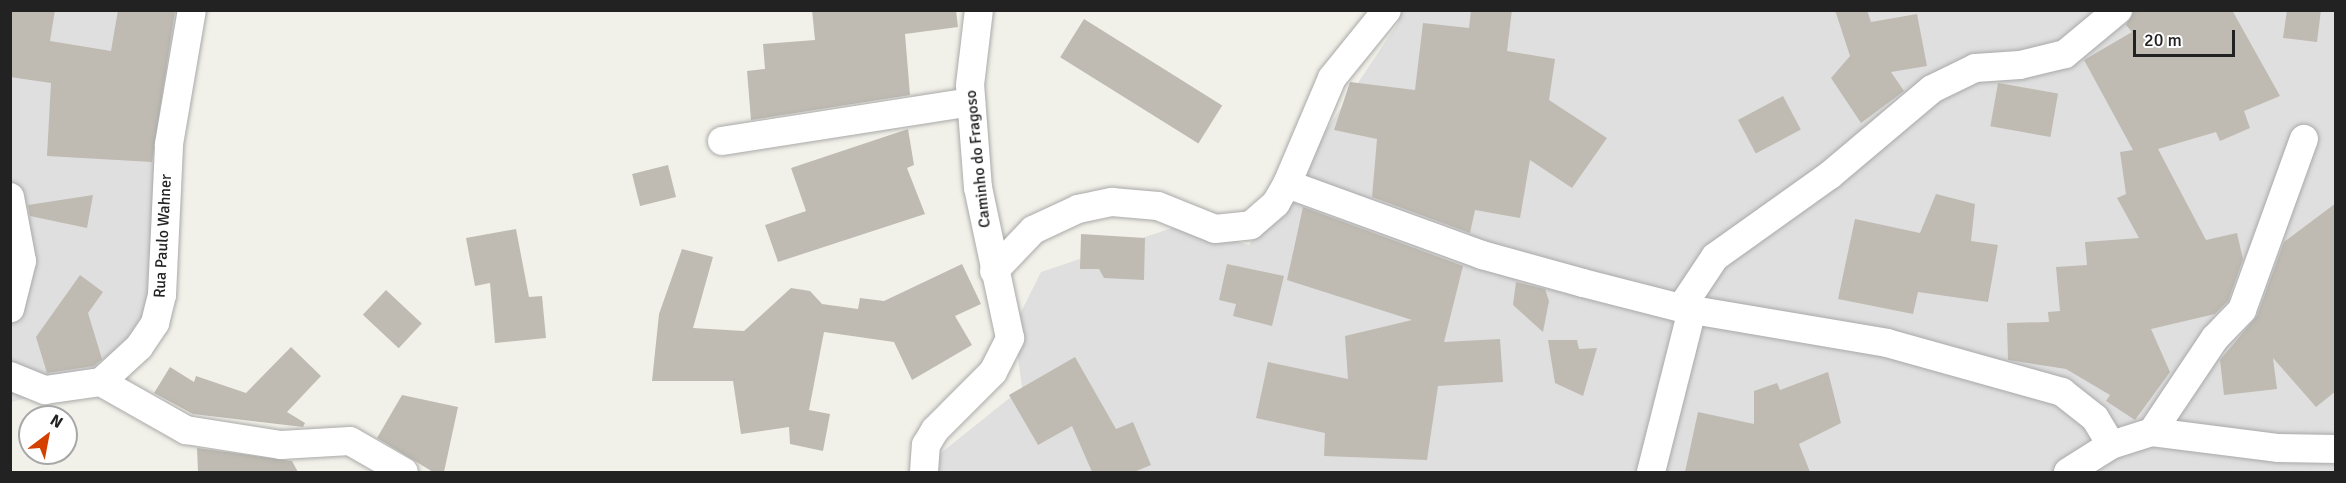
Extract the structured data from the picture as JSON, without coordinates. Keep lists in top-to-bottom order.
{
  "streets": {
    "street": ["Caminho do Fragoso", "Rua Paulo Wahner"]
  },
  "scale_bar": "20 m",
  "north": "top right"
}
